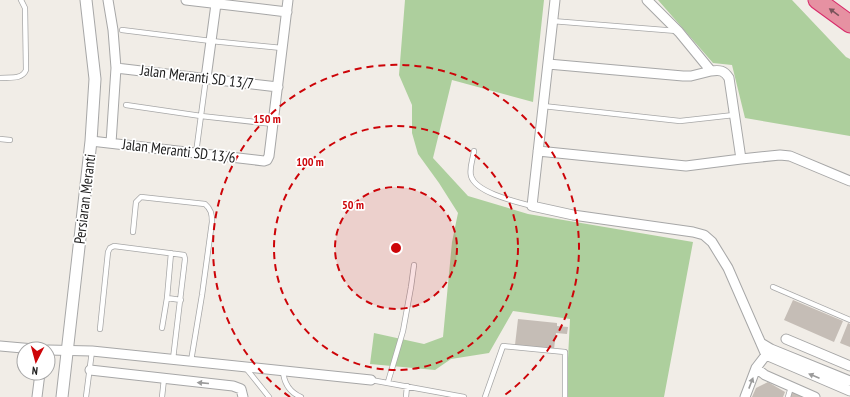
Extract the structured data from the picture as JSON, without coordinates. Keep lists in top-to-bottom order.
{
  "streets": {
    "street": ["Jalan Meranti SD 13/7", "Jalan Meranti SD 13/6", "Persiaran Meranti"]
  },
  "crossings": [
    ["Jalan Meranti SD 13/6", "Persiaran Meranti"]
  ],
  "north": "bottom",
  "rings": ["150 m", "100 m", "50 m"]
}
